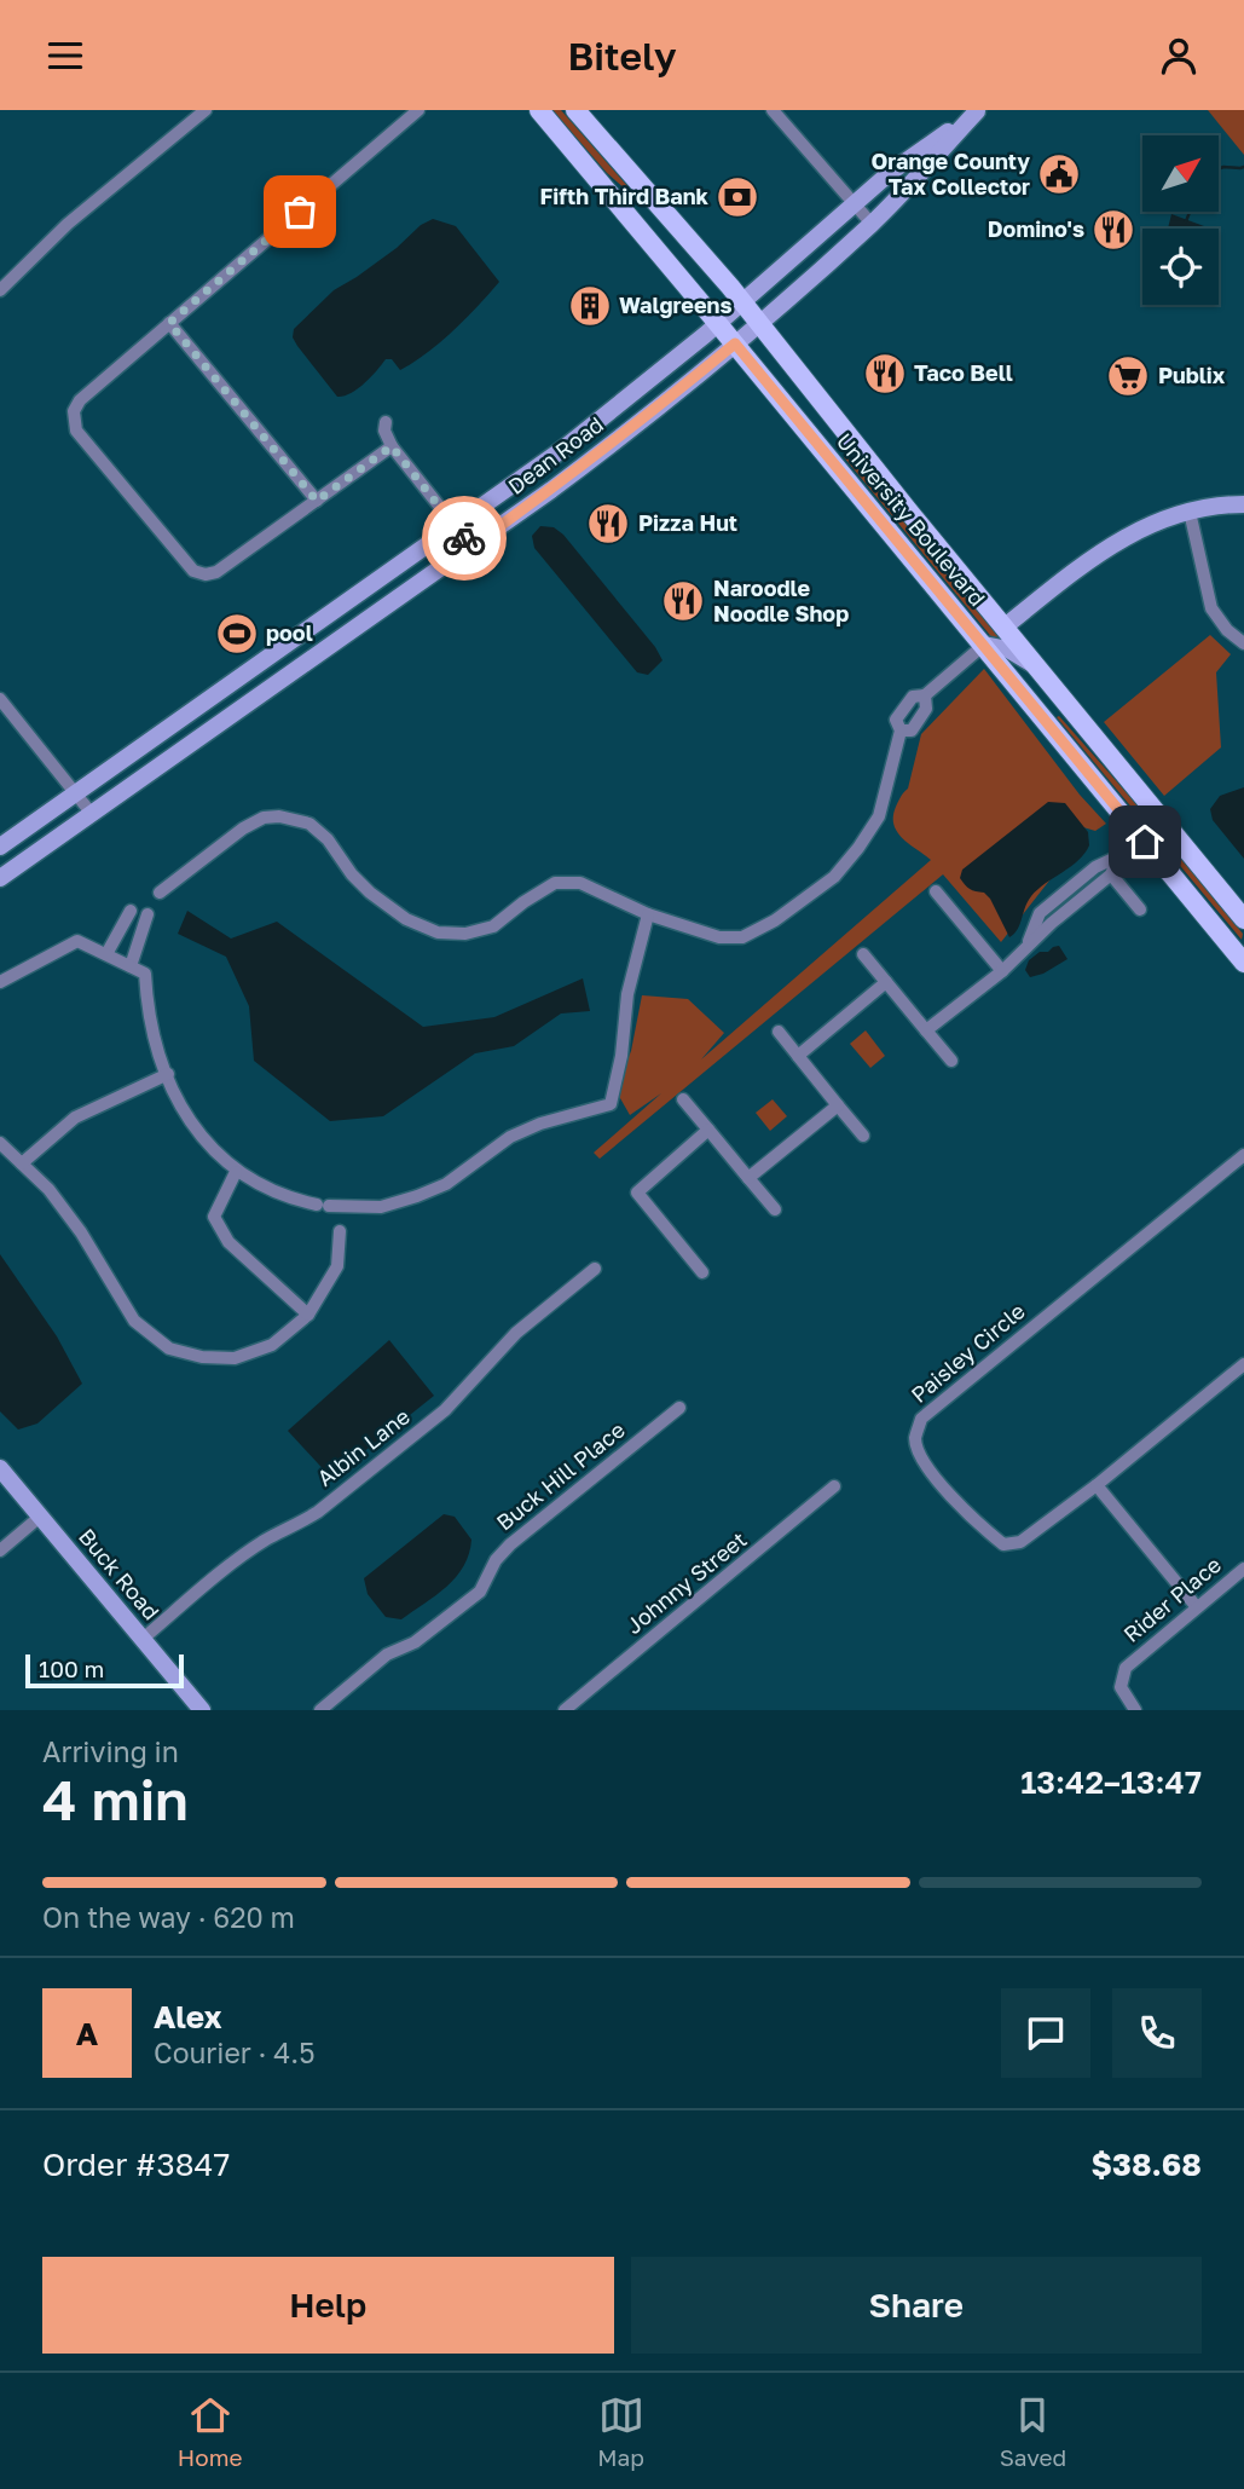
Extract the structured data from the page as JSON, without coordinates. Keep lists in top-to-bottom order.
{
  "streets": {
    "main road": ["Dean Road", "University Boulevard", "Buck Road"],
    "street": [
      "Paisley Circle",
      "Albin Lane",
      "Buck Hill Place",
      "Johnny Street",
      "Rider Place"
    ]
  },
  "crossings": [
    ["Dean Road", "University Boulevard"],
    ["Albin Lane", "Buck Road"]
  ],
  "places": {
    "public building": ["Orange County Tax Collector"],
    "bank": ["Fifth Third Bank"],
    "restaurant": [
      "Domino's",
      "Taco Bell",
      "Pizza Hut",
      "Naroodle Noodle Shop"
    ],
    "building": ["Walgreens"],
    "supermarket": ["Publix"],
    "sports": ["pool"]
  },
  "scale_bar": "100 m",
  "north": "top right",
  "page": {
    "header": "Bitely",
    "scale": "100 m",
    "heading": ["4 min", "Arriving in", "13:42–13:47"],
    "panel": [
      "Alex",
      "Courier · 4.5",
      "Order #3847",
      "$38.68"
    ],
    "bar": "On the way · 620 m",
    "round": "A",
    "buttons": ["Help", "Share"],
    "tabs": ["Home", "Map", "Saved"]
  }
}
